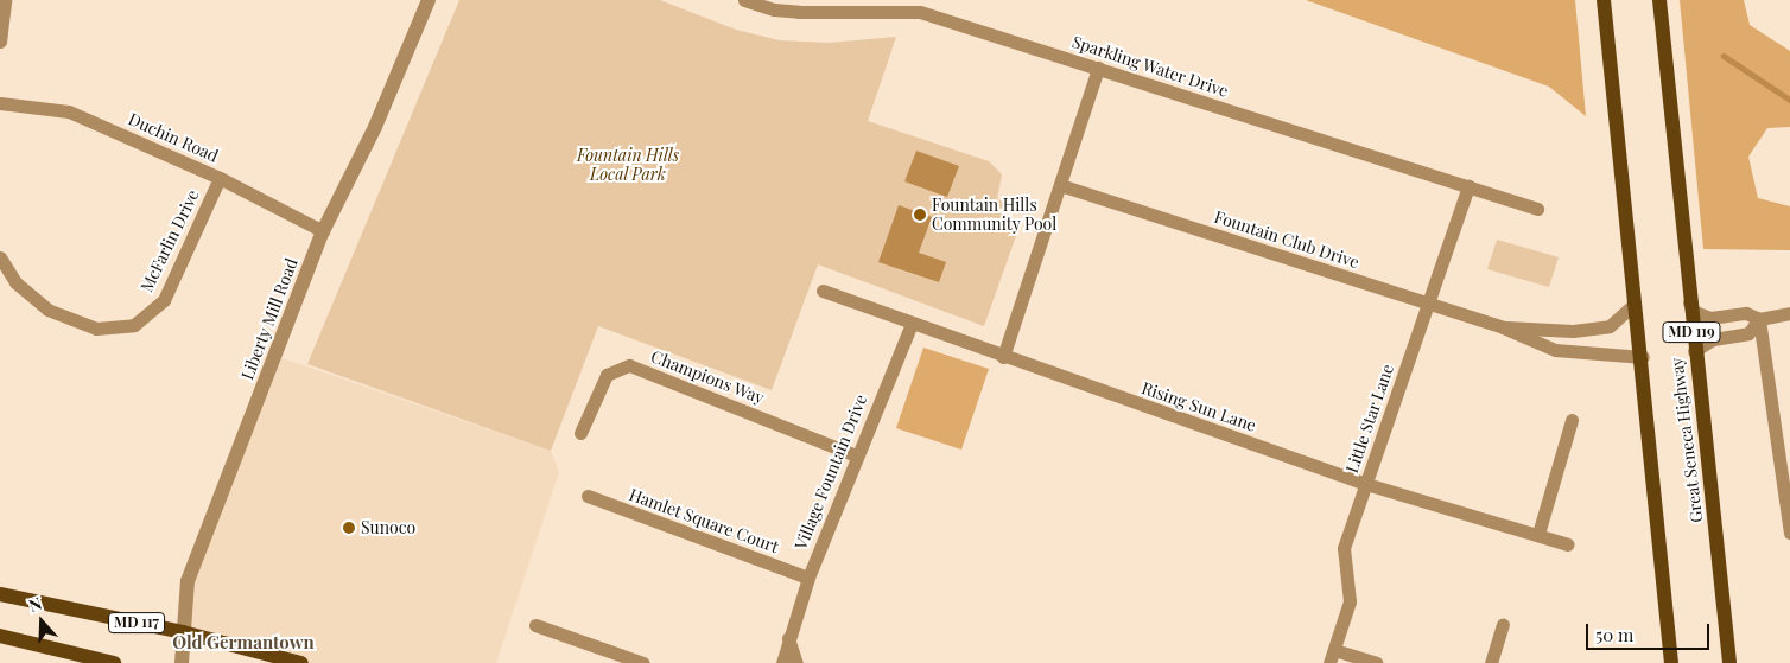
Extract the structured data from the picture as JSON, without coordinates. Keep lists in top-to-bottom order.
{
  "streets": {
    "main road": ["MD 119", "Great Seneca Highway", "MD 117"],
    "street": [
      "Sparkling Water Drive",
      "Duchin Road",
      "Fountain Club Drive",
      "McFarlin Drive",
      "Liberty Mill Road",
      "Champions Way",
      "Rising Sun Lane",
      "Little Star Lane",
      "Village Fountain Drive",
      "Hamlet Square Court"
    ]
  },
  "crossings": [
    ["Sparkling Water Drive", "Little Star Lane"],
    ["Duchin Road", "McFarlin Drive"],
    ["Duchin Road", "Liberty Mill Road"],
    ["Fountain Club Drive", "Little Star Lane"],
    ["Fountain Club Drive", "Great Seneca Highway"],
    ["Liberty Mill Road", "MD 117"],
    ["Champions Way", "Village Fountain Drive"],
    ["Rising Sun Lane", "Little Star Lane"],
    ["Rising Sun Lane", "Village Fountain Drive"],
    ["Village Fountain Drive", "Hamlet Square Court"]
  ],
  "districts": ["Old Germantown"],
  "parks": ["Fountain Hills Local Park"],
  "places": ["Fountain Hills Community Pool", "Sunoco"],
  "scale_bar": "50 m",
  "north": "top"
}
